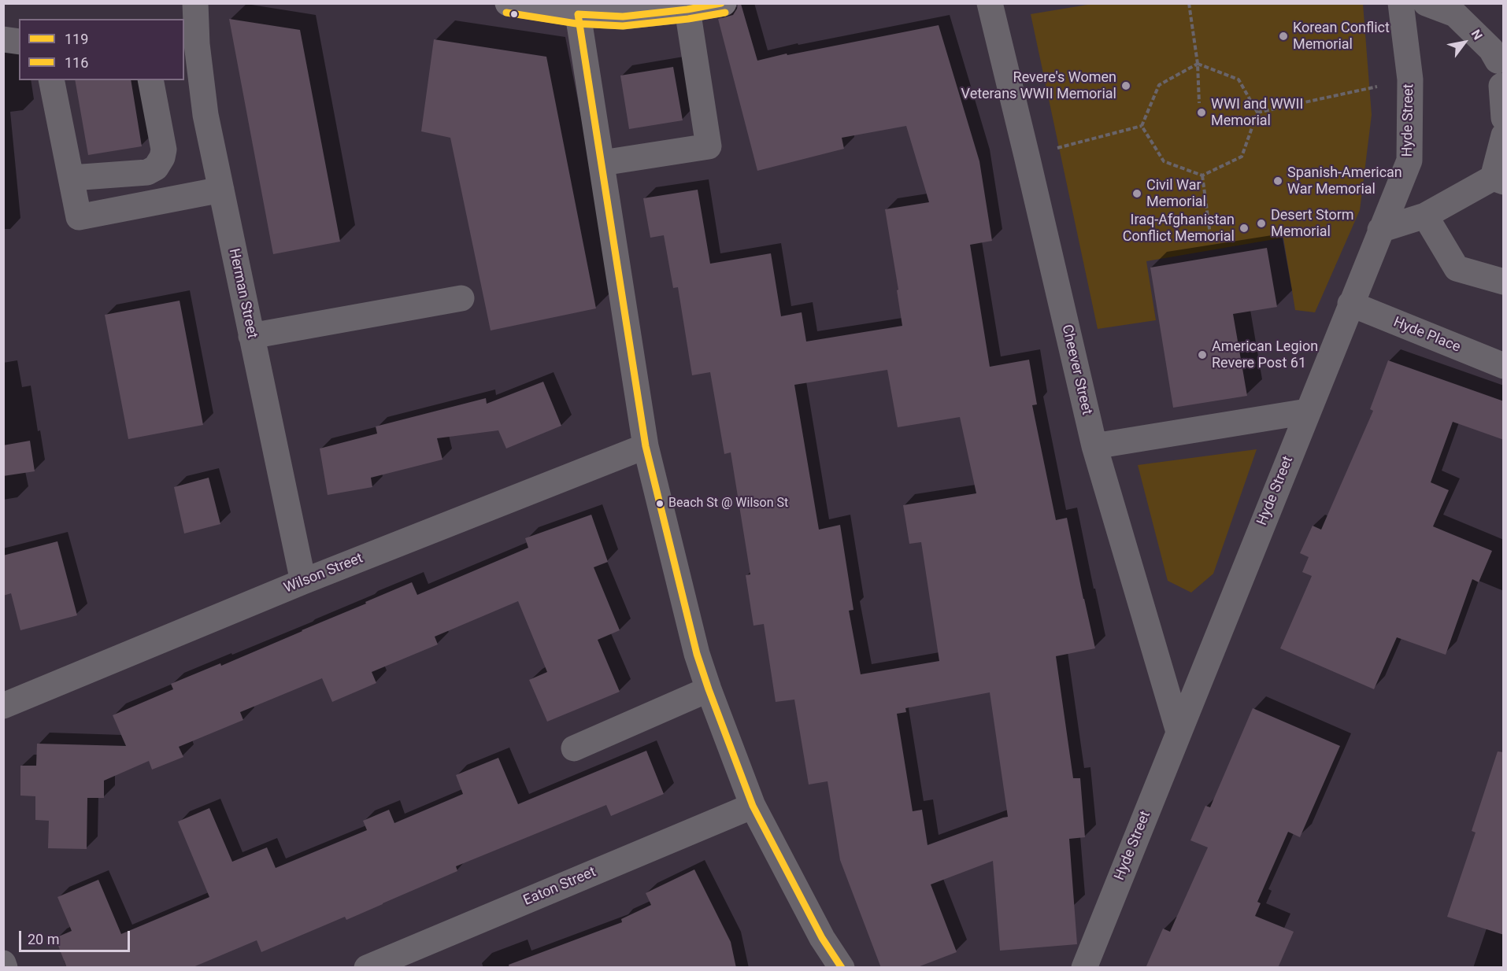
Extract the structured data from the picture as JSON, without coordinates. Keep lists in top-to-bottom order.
{
  "streets": {
    "street": [
      "Hyde Street",
      "Herman Street",
      "Hyde Place",
      "Cheever Street",
      "Wilson Street",
      "Eaton Street"
    ]
  },
  "crossings": [
    ["Hyde Street", "Hyde Place"],
    ["Hyde Street", "Cheever Street"],
    ["Herman Street", "Wilson Street"]
  ],
  "places": [
    "Korean Conflict Memorial",
    "Revere's Women Veterans WWII Memorial",
    "WWI and WWII Memorial",
    "Spanish-American War Memorial",
    "Civil War Memorial",
    "Desert Storm Memorial",
    "Iraq-Afghanistan Conflict Memorial",
    "American Legion Revere Post 61",
    "Beach St @ Wilson St"
  ],
  "lines": ["transit line 119", "transit line 116"],
  "legend": ["119", "116"],
  "scale_bar": "20 m",
  "north": "top right"
}
